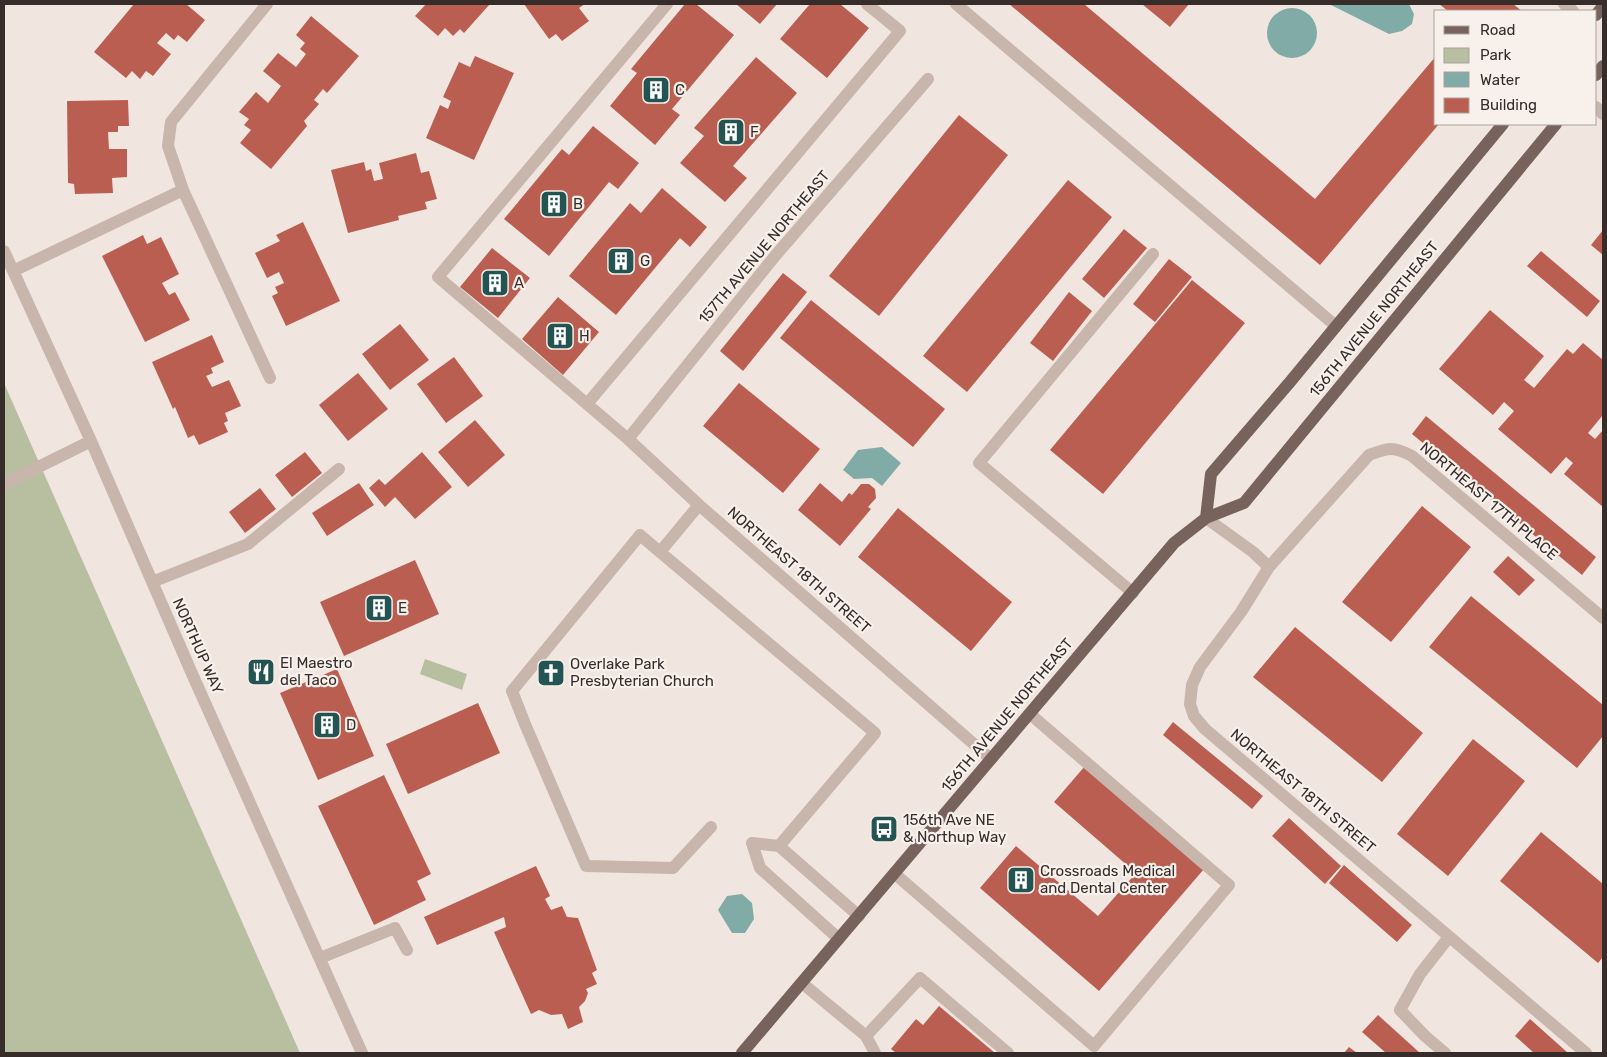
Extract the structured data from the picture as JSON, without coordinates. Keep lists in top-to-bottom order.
{
  "streets": {
    "main road": ["156TH AVENUE NORTHEAST"],
    "street": [
      "157TH AVENUE NORTHEAST",
      "NORTHEAST 17TH PLACE",
      "NORTHEAST 18TH STREET",
      "NORTHUP WAY"
    ]
  },
  "crossings": [
    ["157TH AVENUE NORTHEAST", "NORTHEAST 18TH STREET"],
    ["156TH AVENUE NORTHEAST", "NORTHEAST 18TH STREET"],
    ["NORTHEAST 17TH PLACE", "NORTHEAST 18TH STREET"]
  ],
  "places": {
    "building": [
      "C",
      "F",
      "B",
      "G",
      "A",
      "H",
      "E",
      "D",
      "Crossroads Medical and Dental Center"
    ],
    "restaurant": ["El Maestro del Taco"],
    "church": ["Overlake Park Presbyterian Church"],
    "bus stop": ["156th Ave NE & Northup Way"]
  },
  "legend": [
    "Road",
    "Park",
    "Water",
    "Building"
  ]
}
